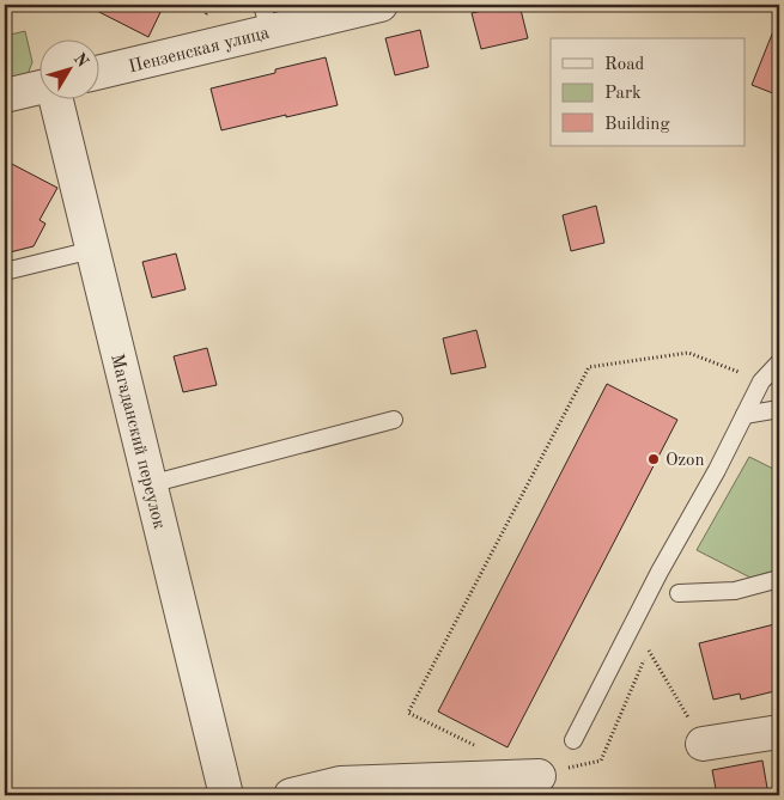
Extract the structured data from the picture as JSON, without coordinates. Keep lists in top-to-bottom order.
{
  "streets": {
    "street": ["Пензенская улица", "Магаданский переулок"]
  },
  "places": ["Ozon"],
  "legend": ["Road", "Park", "Building"],
  "north": "top right"
}
